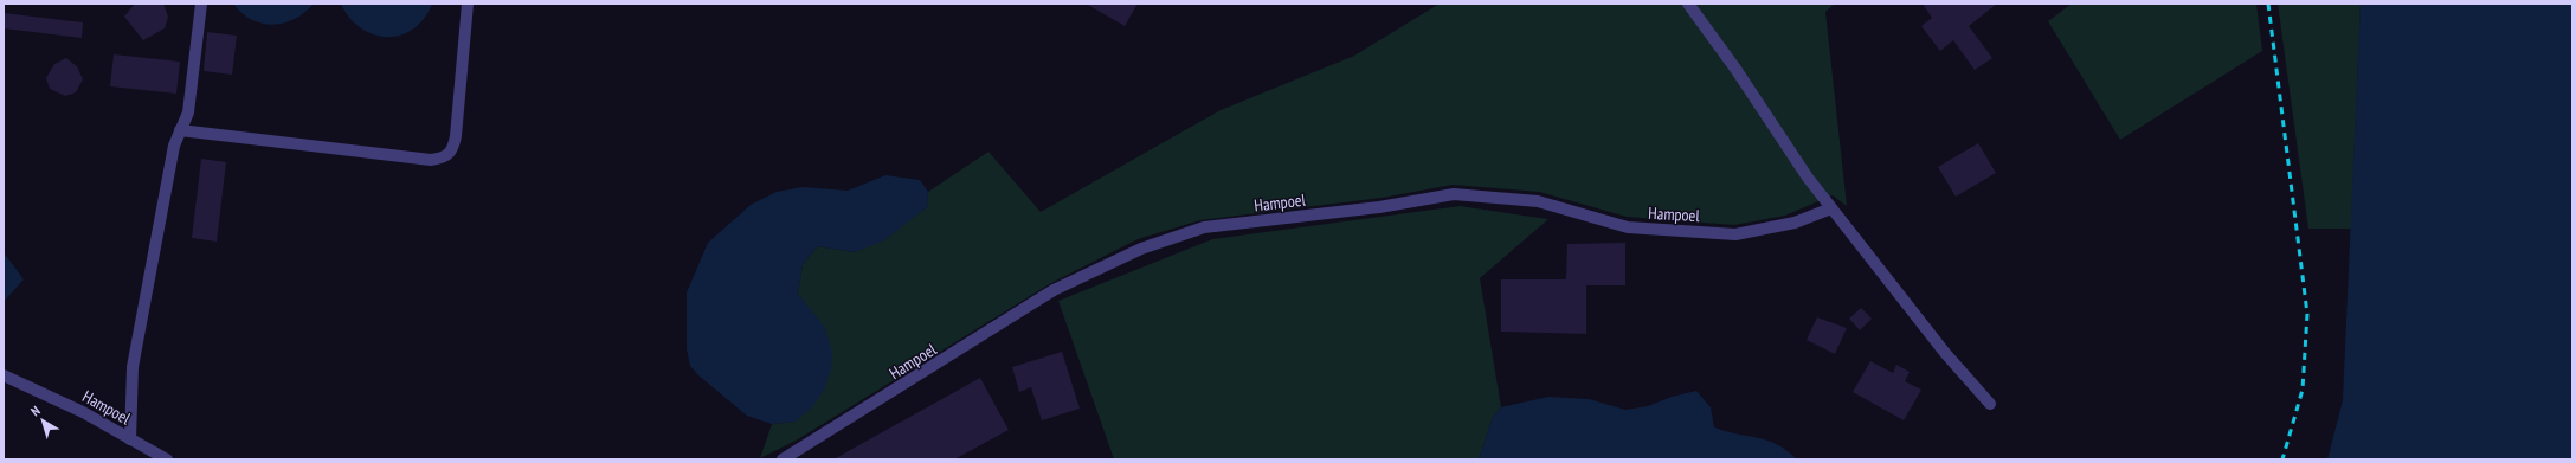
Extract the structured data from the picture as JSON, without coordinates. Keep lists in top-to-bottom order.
{
  "streets": {
    "street": ["Hampoel"]
  },
  "north": "top left"
}
